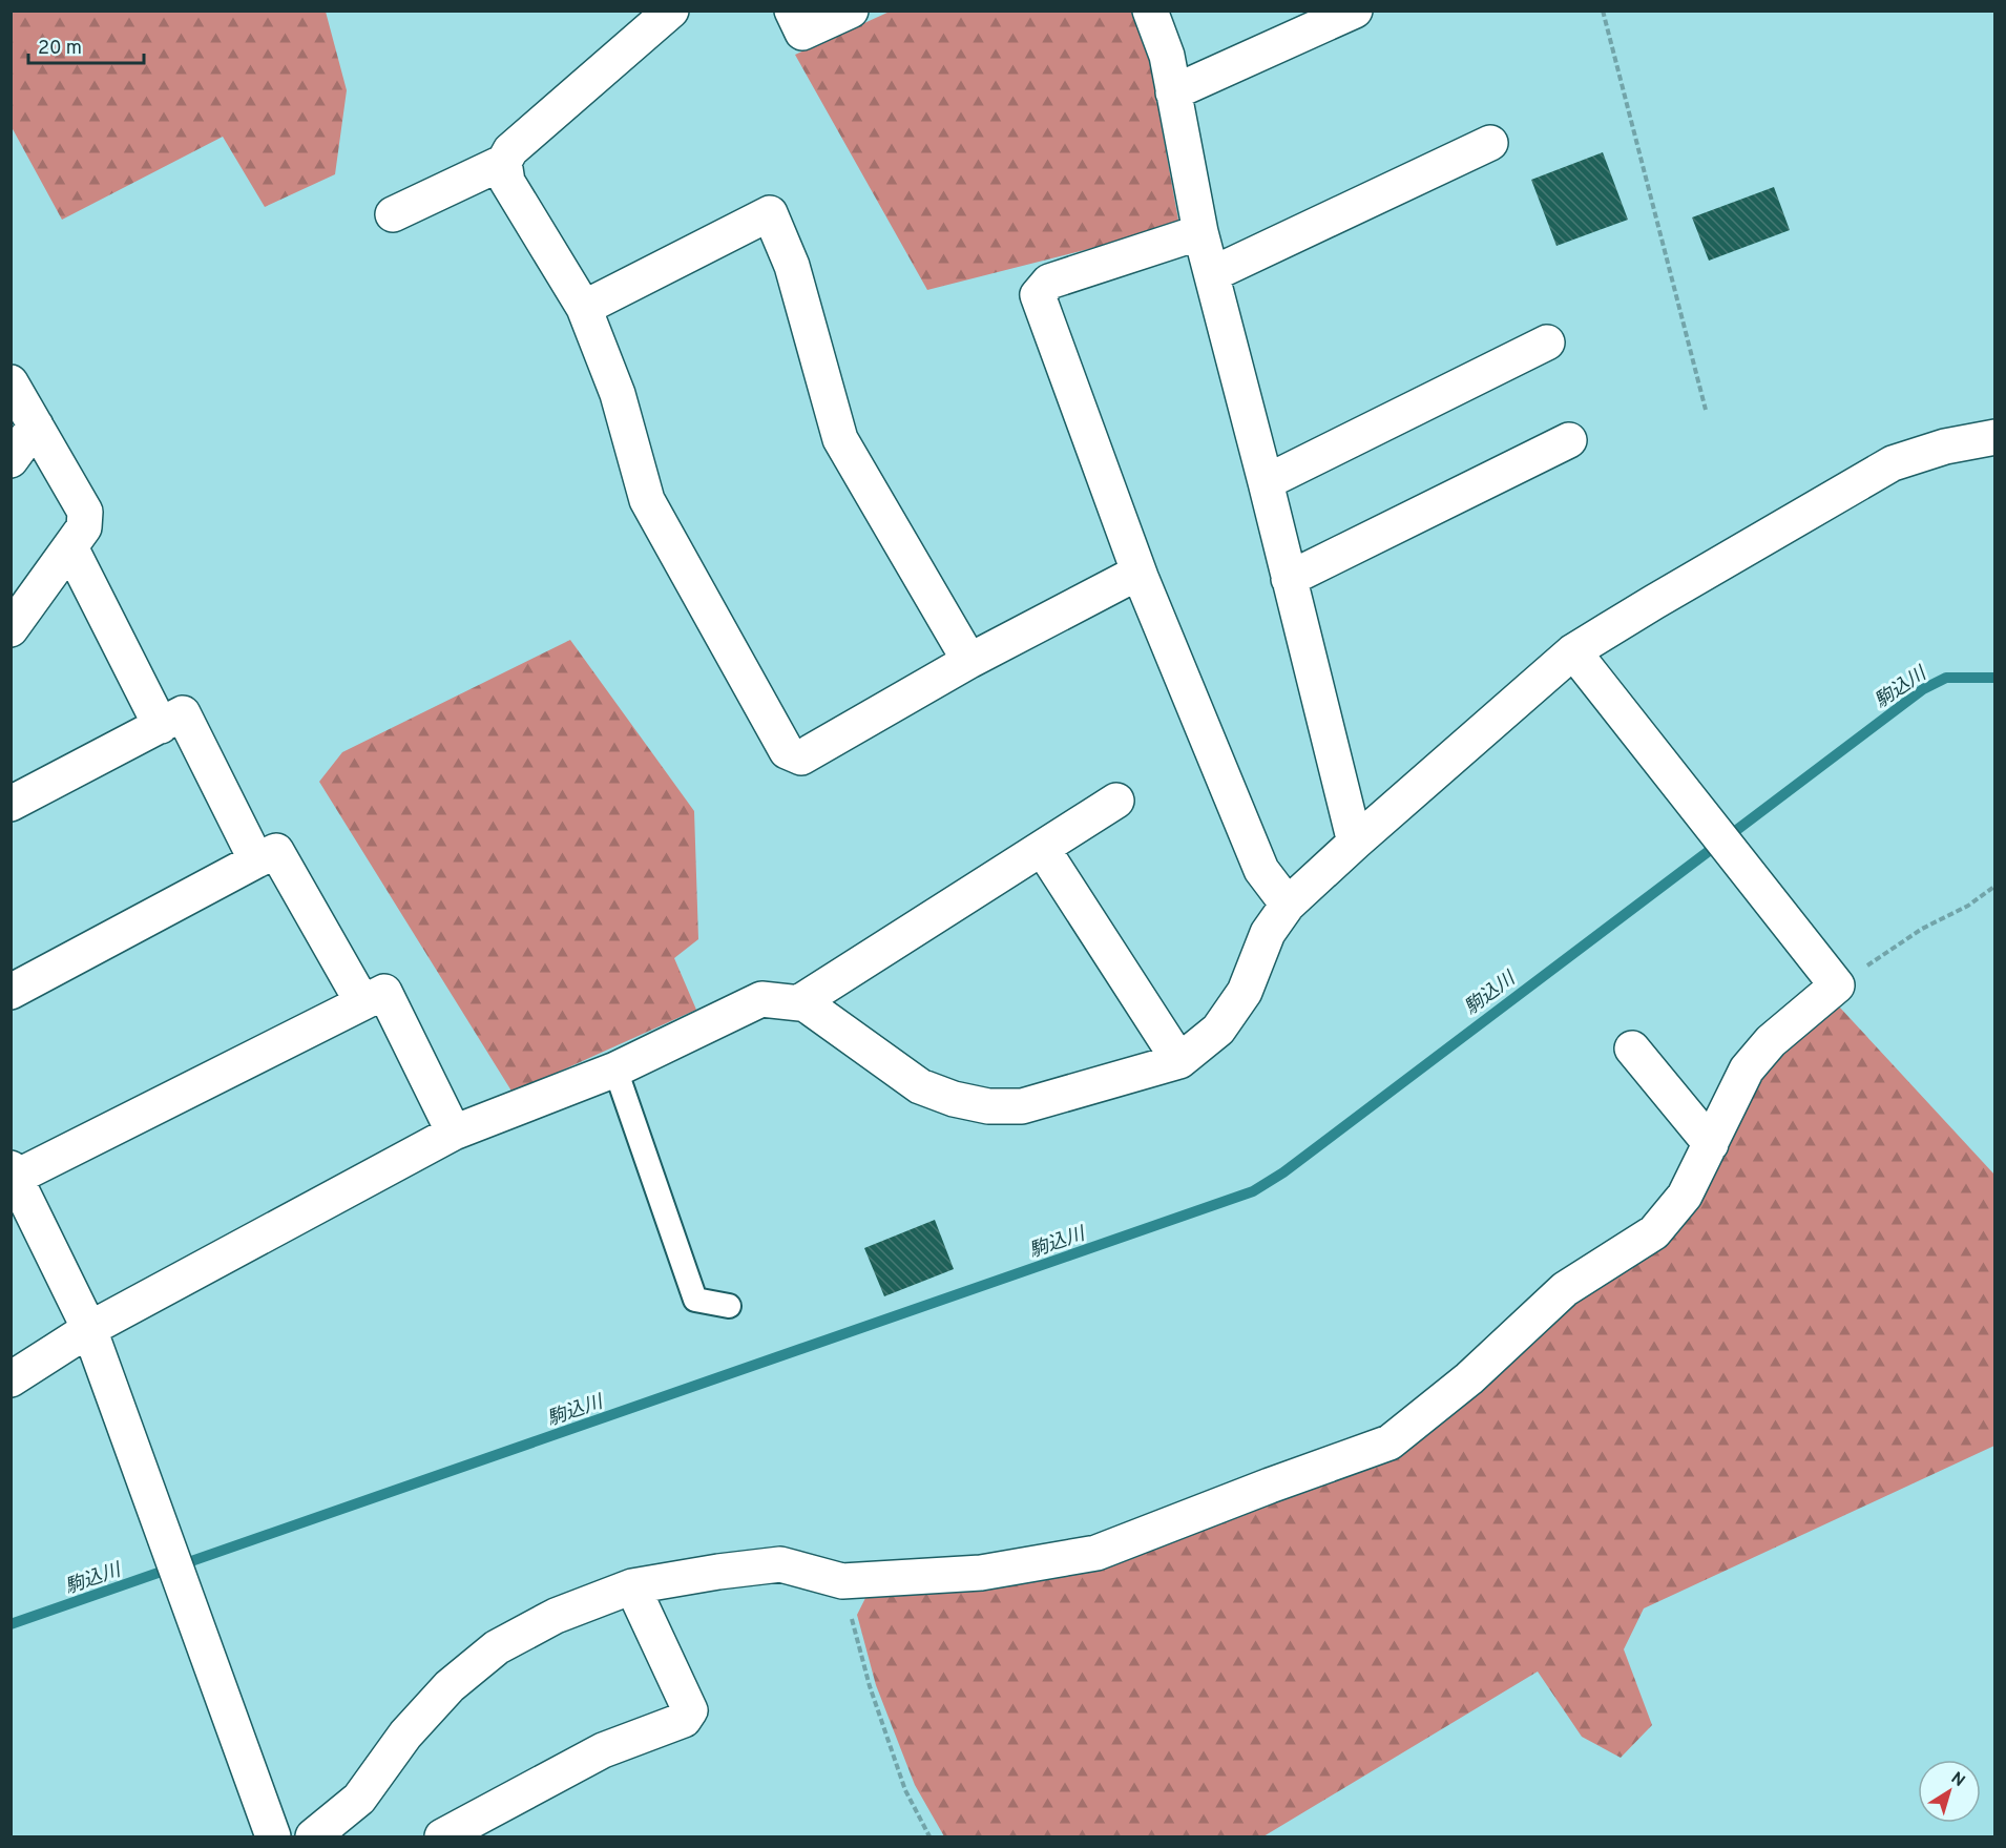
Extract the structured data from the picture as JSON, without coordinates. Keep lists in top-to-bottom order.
{
  "water": ["駒込川"],
  "scale_bar": "20 m",
  "north": "top right"
}
